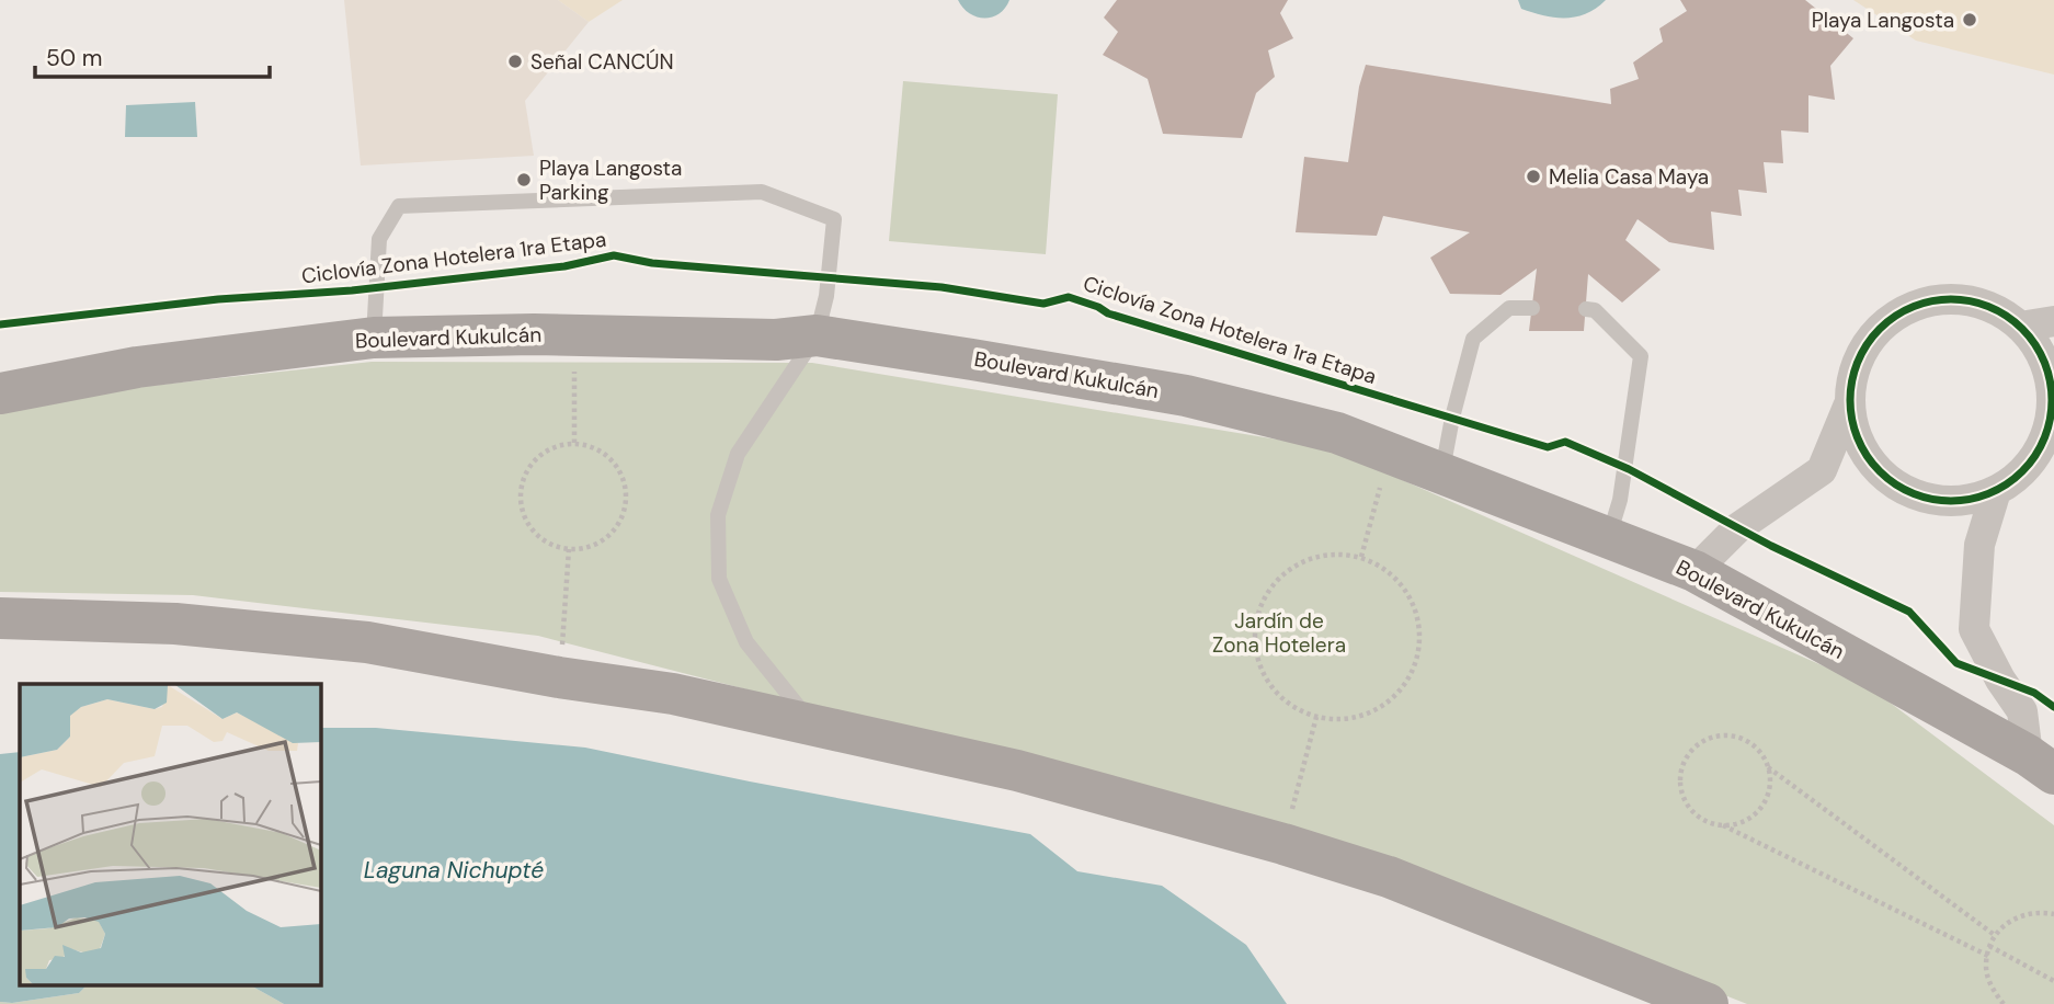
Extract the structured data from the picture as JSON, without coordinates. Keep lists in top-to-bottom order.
{
  "streets": {
    "main road": ["Boulevard Kukulcán"],
    "cycle path": ["Ciclovía Zona Hotelera 1ra Etapa"]
  },
  "water": ["Laguna Nichupté"],
  "parks": ["Jardín de Zona Hotelera"],
  "places": [
    "Playa Langosta",
    "Señal CANCÚN",
    "Melia Casa Maya",
    "Playa Langosta Parking"
  ],
  "scale_bar": "50 m"
}
